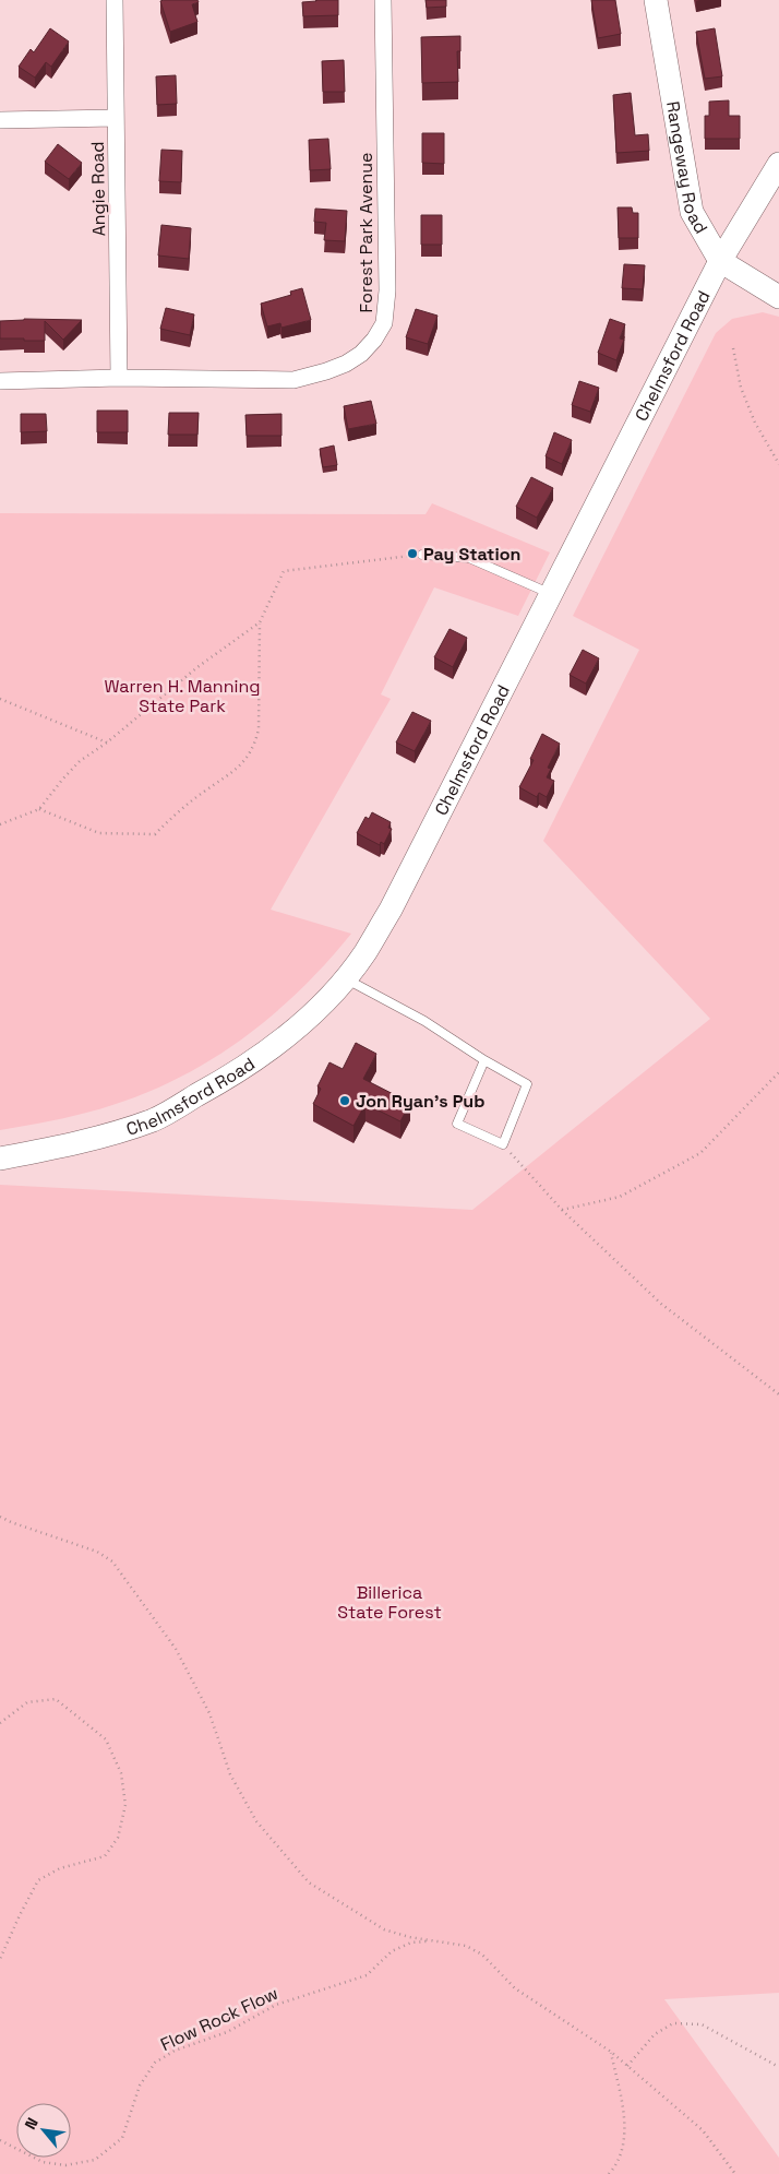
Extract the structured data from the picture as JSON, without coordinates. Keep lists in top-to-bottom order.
{
  "streets": {
    "main road": ["Rangeway Road", "Chelmsford Road"],
    "street": ["Angie Road", "Forest Park Avenue"],
    "path": ["Flow Rock Flow"]
  },
  "crossings": [
    ["Rangeway Road", "Chelmsford Road"],
    ["Angie Road", "Forest Park Avenue"]
  ],
  "parks": ["Warren H. Manning State Park", "Billerica State Forest"],
  "places": ["Pay Station", "Jon Ryan's Pub"],
  "north": "top left"
}
